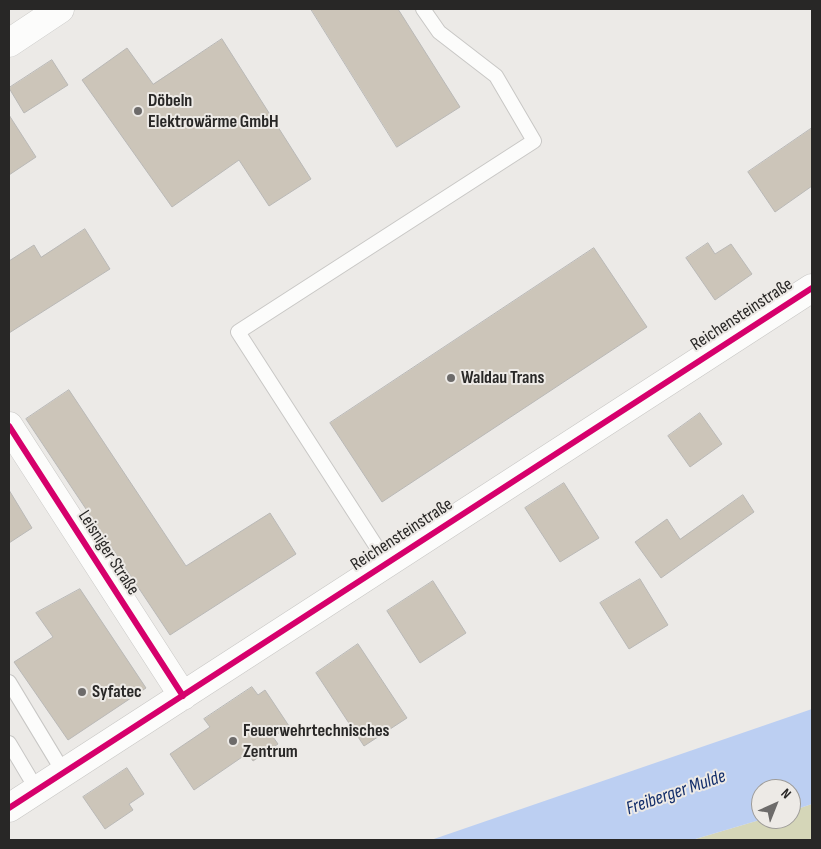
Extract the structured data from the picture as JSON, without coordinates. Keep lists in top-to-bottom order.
{
  "streets": {
    "street": ["Reichensteinstraße", "Leisniger Straße"]
  },
  "crossings": [
    ["Reichensteinstraße", "Leisniger Straße"]
  ],
  "water": ["Freiberger Mulde"],
  "places": [
    "Döbeln Elektrowärme GmbH",
    "Waldau Trans",
    "Syfatec",
    "Feuerwehrtechnisches Zentrum"
  ],
  "north": "top right"
}
